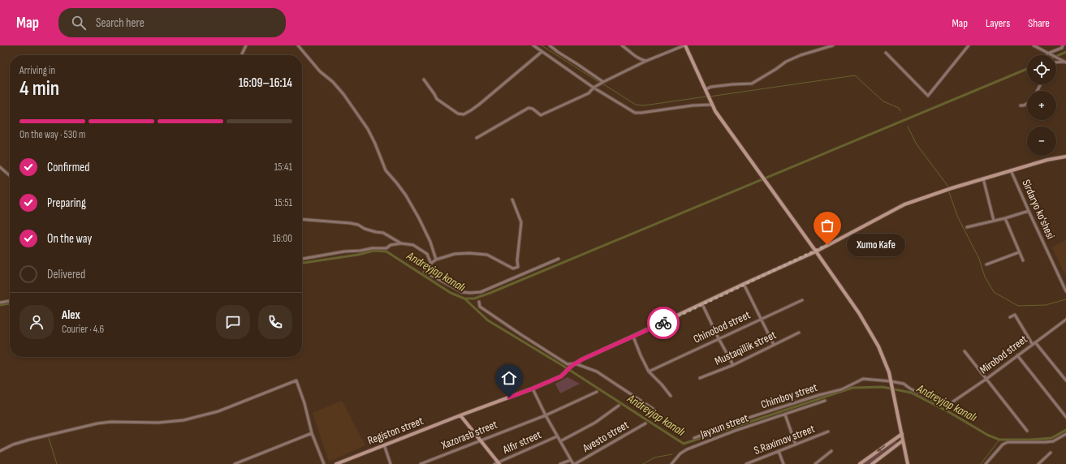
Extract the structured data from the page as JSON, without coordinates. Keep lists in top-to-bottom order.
{
  "streets": {
    "street": [
      "Sirdaryo ko'shesi",
      "Chinobod street",
      "Mustaqillik street",
      "Mirobod street",
      "Chimboy street",
      "Jayxun street",
      "Registon street",
      "Xazorasb street",
      "Avesto street",
      "S.Raximov street",
      "Alfir street"
    ]
  },
  "crossings": [
    ["Mirobod street", "Chimboy street"]
  ],
  "water": ["Andreyjap kanalı"],
  "places": ["Xumo Kafe"],
  "page": {
    "header": "Map",
    "search": "Search here",
    "nav": ["Map", "Layers", "Share"],
    "map_buttons": ["+", "−"],
    "heading": ["4 min", "Arriving in", "16:09–16:14"],
    "panel": ["Alex", "Courier · 4.6"],
    "bar": "On the way · 530 m",
    "list": [
      ["Confirmed", "15:41"],
      ["Preparing", "15:51"],
      ["On the way", "16:00"],
      "Delivered"
    ],
    "bubble": "Xumo Kafe"
  }
}
